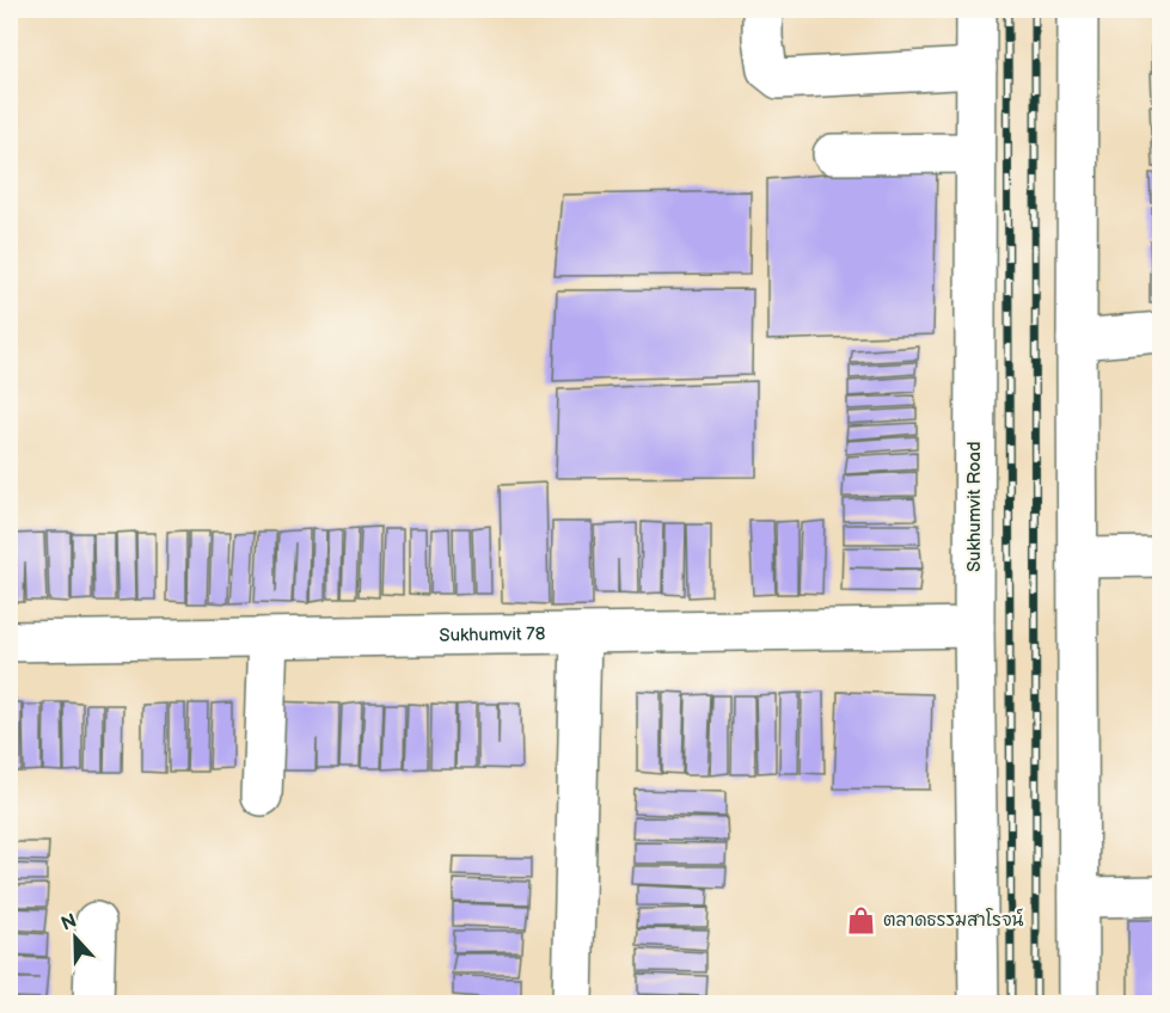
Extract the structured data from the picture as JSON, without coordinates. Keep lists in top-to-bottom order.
{
  "streets": {
    "main road": ["Sukhumvit Road", "Sukhumvit 78"]
  },
  "crossings": [
    ["Sukhumvit Road", "Sukhumvit 78"]
  ],
  "places": {
    "shop": ["ตลาดธรรมสาโรจน์"]
  },
  "north": "top"
}
